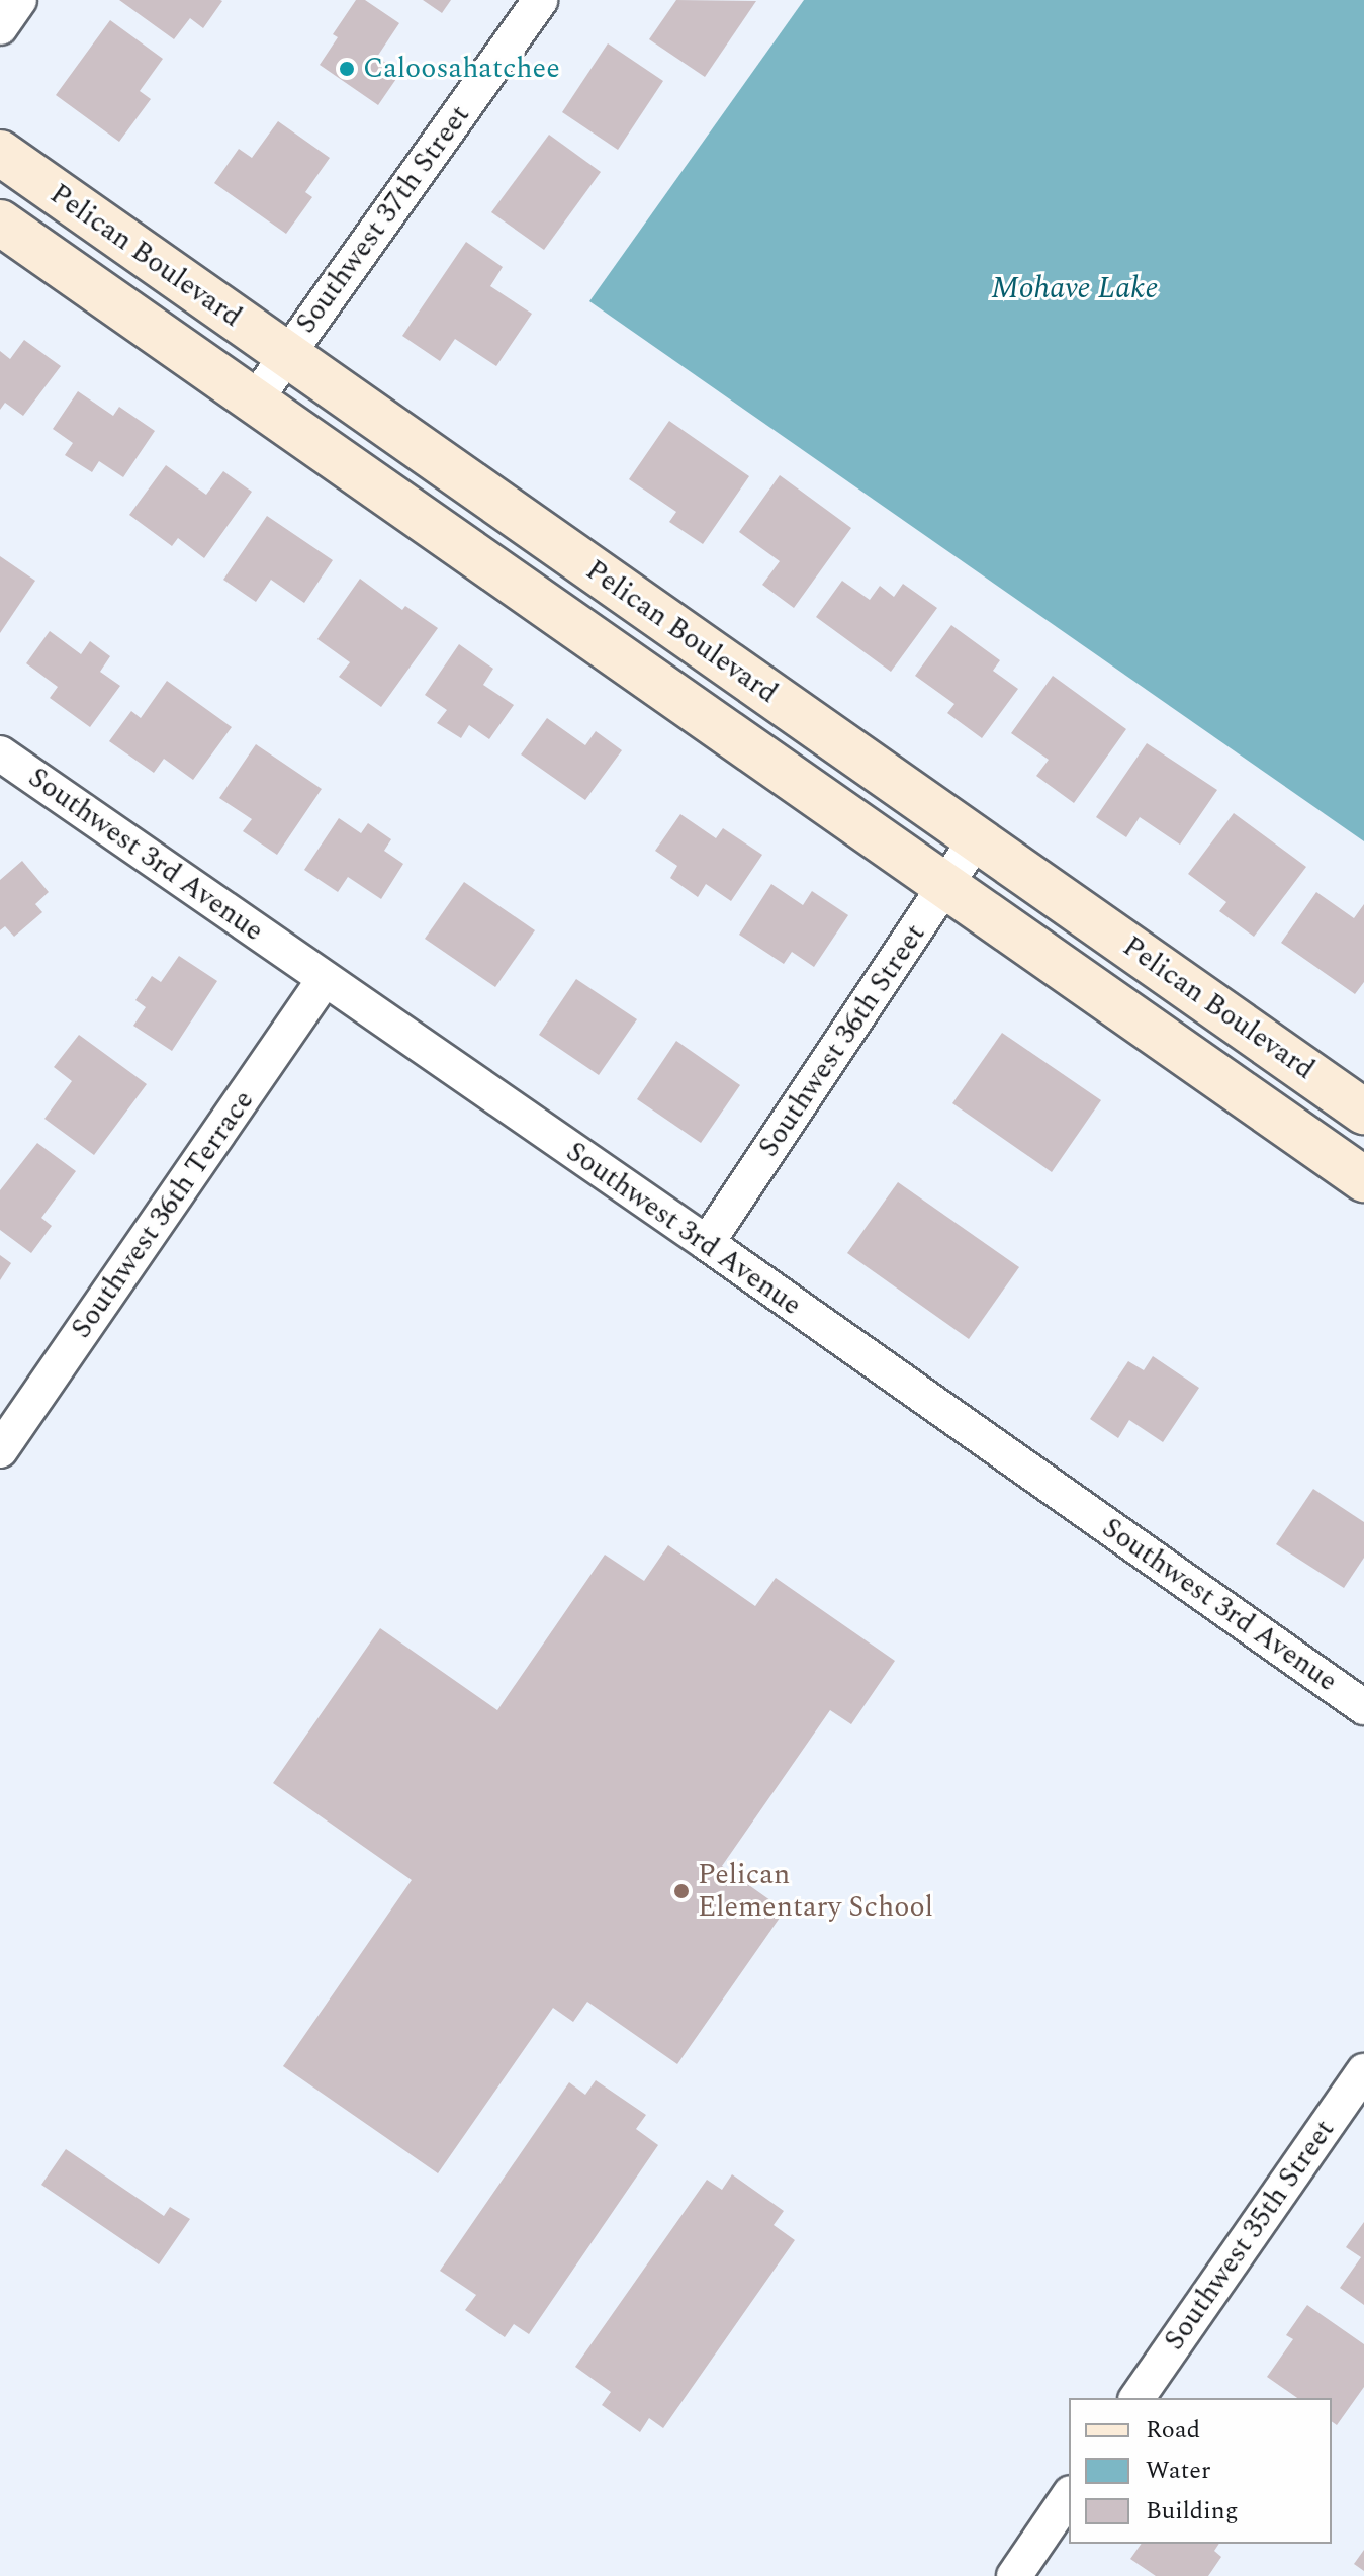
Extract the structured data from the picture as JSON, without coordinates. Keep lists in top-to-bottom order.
{
  "streets": {
    "street": [
      "Southwest 37th Street",
      "Pelican Boulevard",
      "Southwest 3rd Avenue",
      "Southwest 36th Street",
      "Southwest 36th Terrace",
      "Southwest 35th Street"
    ]
  },
  "crossings": [
    ["Southwest 37th Street", "Pelican Boulevard"],
    ["Pelican Boulevard", "Southwest 36th Street"],
    ["Southwest 3rd Avenue", "Southwest 36th Street"],
    ["Southwest 3rd Avenue", "Southwest 36th Terrace"]
  ],
  "water": ["Mohave Lake"],
  "places": ["Caloosahatchee", "Pelican Elementary School"],
  "legend": ["Road", "Water", "Building"]
}
